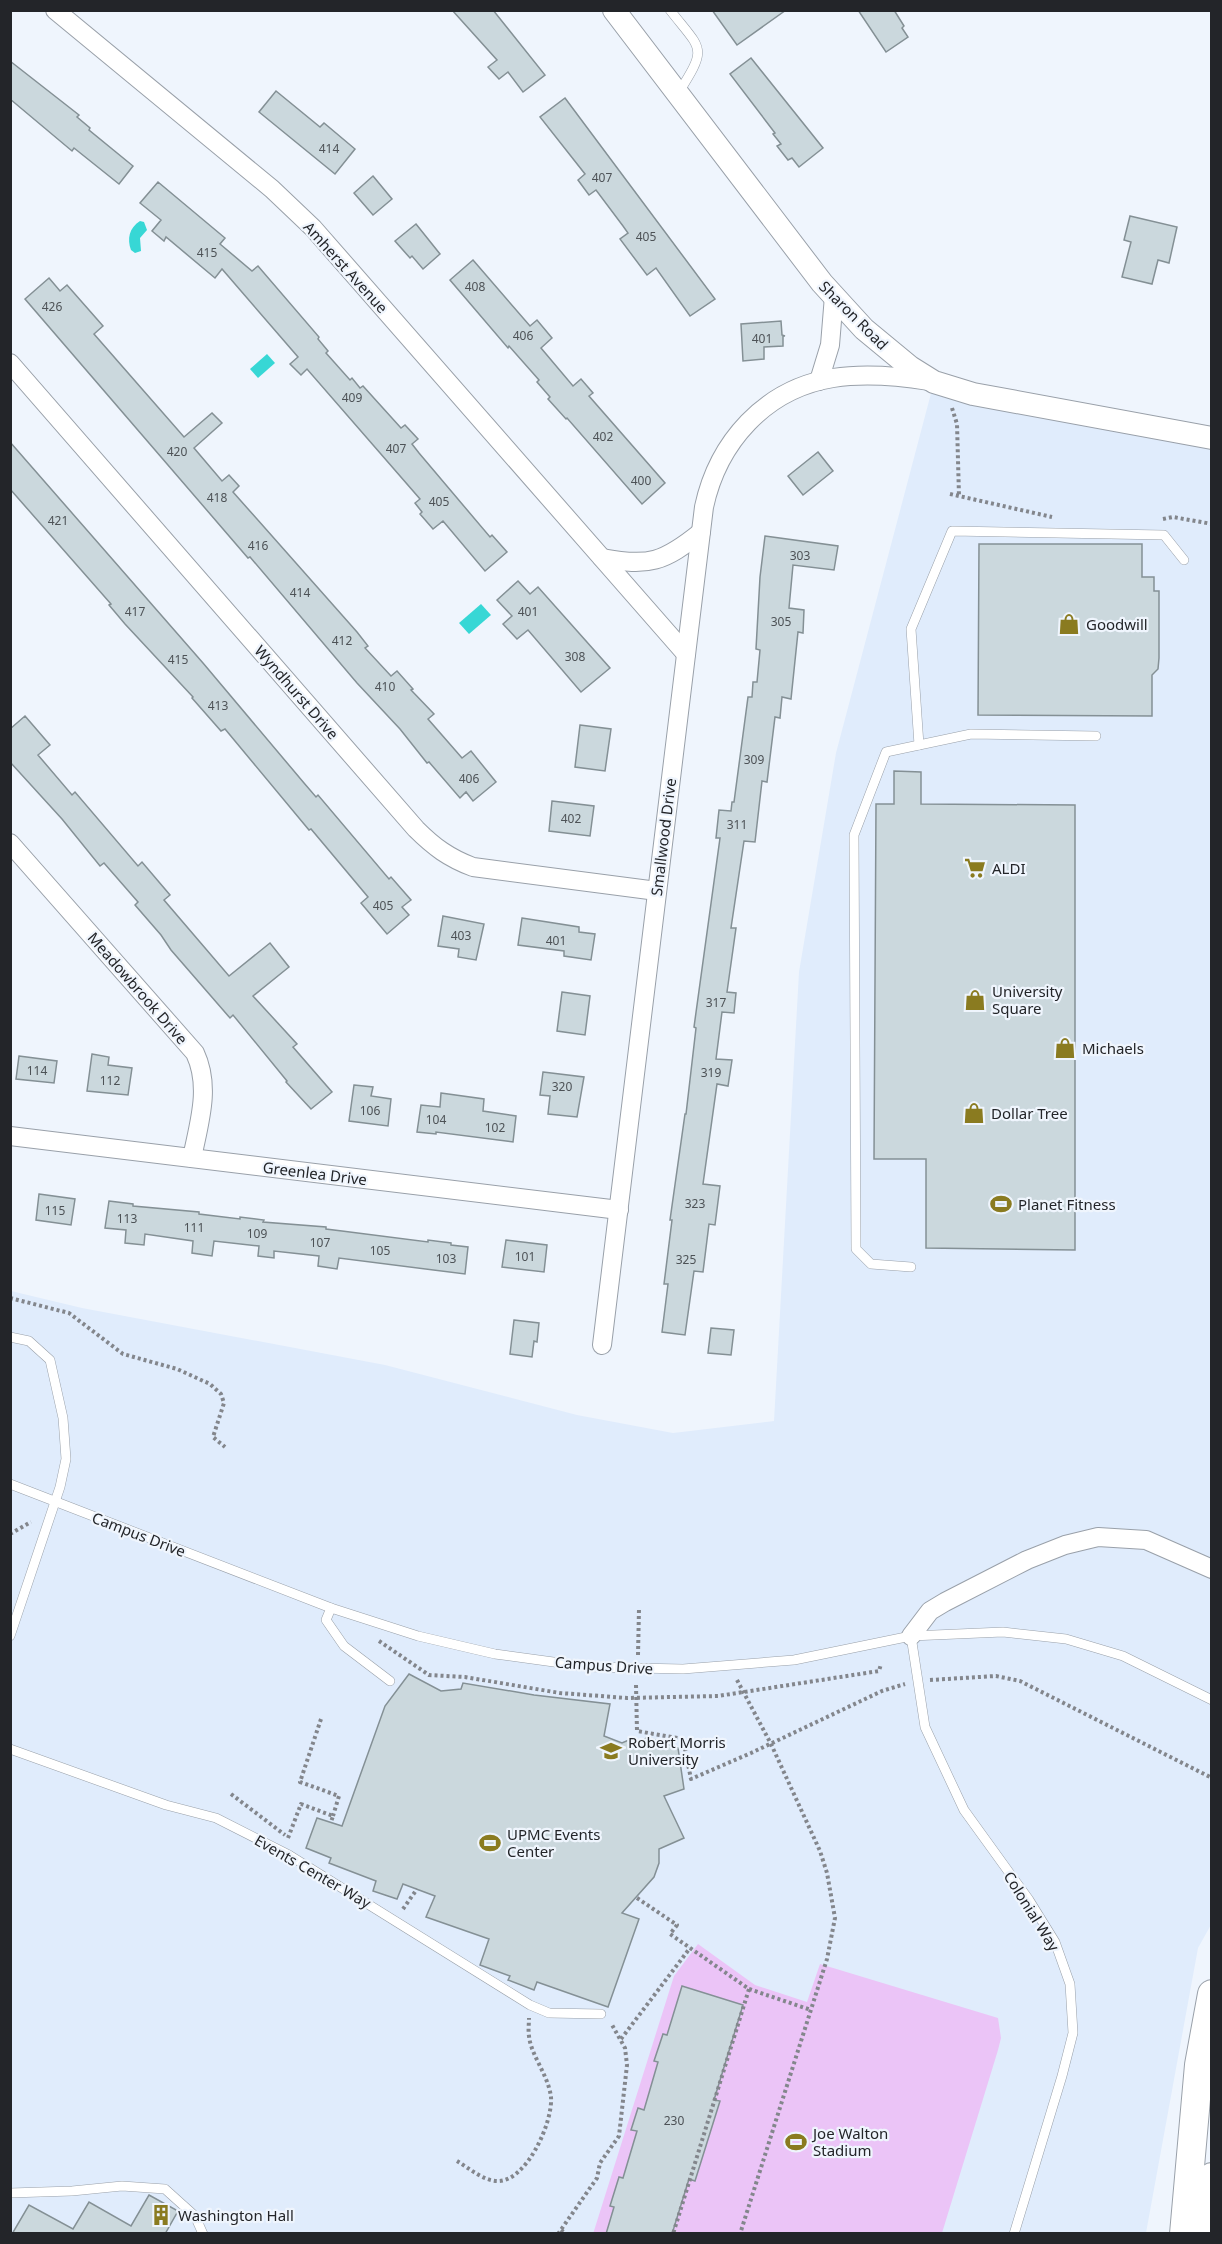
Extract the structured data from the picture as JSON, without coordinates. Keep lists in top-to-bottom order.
{
  "streets": {
    "street": [
      "Amherst Avenue",
      "Sharon Road",
      "Wyndhurst Drive",
      "Smallwood Drive",
      "Meadowbrook Drive",
      "Greenlea Drive"
    ],
    "lane": ["Campus Drive", "Events Center Way", "Colonial Way"]
  },
  "crossings": [
    ["Amherst Avenue", "Smallwood Drive"],
    ["Sharon Road", "Smallwood Drive"],
    ["Wyndhurst Drive", "Smallwood Drive"],
    ["Smallwood Drive", "Greenlea Drive"],
    ["Meadowbrook Drive", "Greenlea Drive"],
    ["Campus Drive", "Colonial Way"]
  ],
  "places": {
    "shop": [
      "Goodwill",
      "University Square",
      "Michaels",
      "Dollar Tree"
    ],
    "supermarket": ["ALDI"],
    "sports": ["Planet Fitness", "UPMC Events Center", "Joe Walton Stadium"],
    "school or university": ["Robert Morris University"],
    "building": ["Washington Hall"]
  },
  "house_numbers": [
    "414",
    "407",
    "405",
    "415",
    "408",
    "426",
    "406",
    "401",
    "409",
    "402",
    "407",
    "420",
    "400",
    "418",
    "405",
    "421",
    "416",
    "303",
    "414",
    "417",
    "401",
    "305",
    "412",
    "308",
    "415",
    "410",
    "413",
    "309",
    "406",
    "402",
    "311",
    "405",
    "403",
    "401",
    "317",
    "114",
    "319",
    "112",
    "320",
    "106",
    "104",
    "102",
    "323",
    "115",
    "113",
    "111",
    "109",
    "107",
    "105",
    "101",
    "103",
    "325",
    "230"
  ]
}
